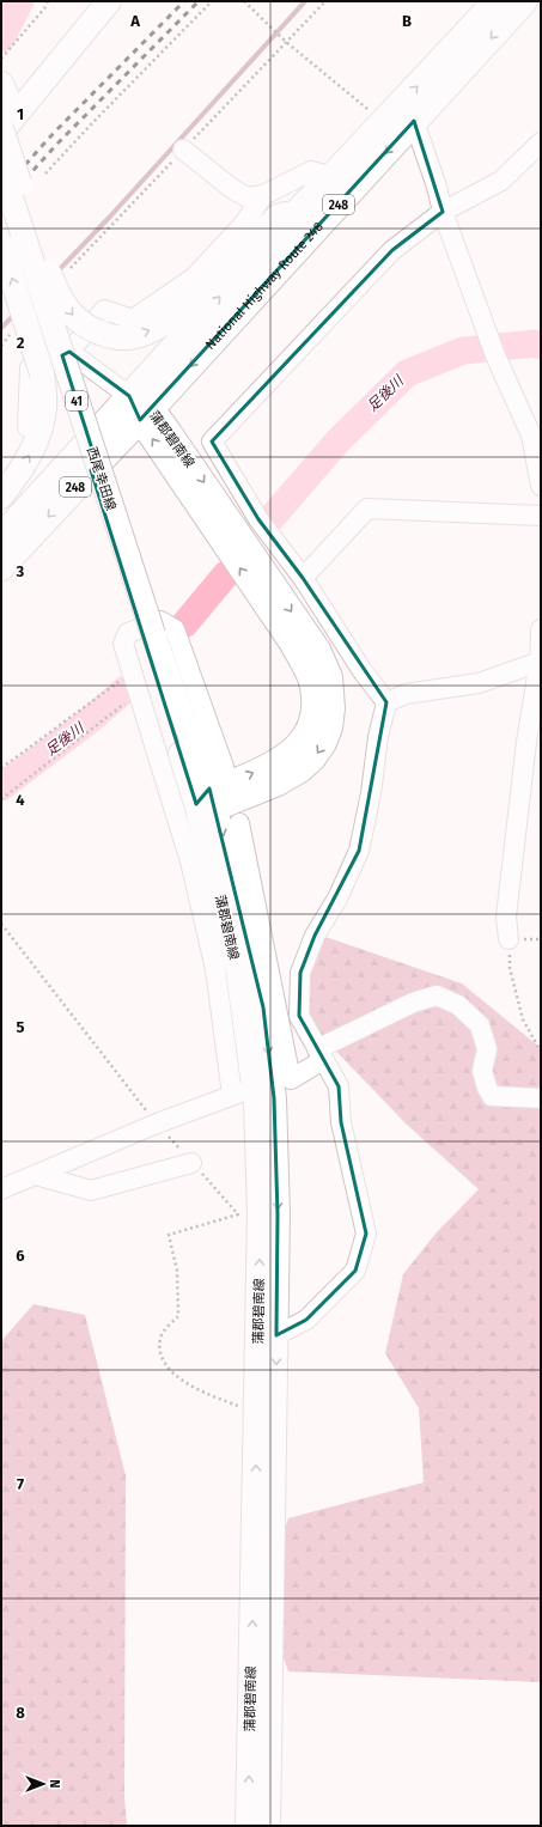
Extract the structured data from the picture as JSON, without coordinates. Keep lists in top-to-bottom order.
{
  "streets": {
    "highway": ["248", "National Highway Route 248"],
    "main road": ["41", "蒲郡碧南線", "西尾幸田線"]
  },
  "crossings": [
    ["National Highway Route 248", "蒲郡碧南線"],
    ["蒲郡碧南線", "西尾幸田線"]
  ],
  "water": ["足後川"],
  "north": "right",
  "grid": {
    "columns": ["A", "B"],
    "rows": [
      "1",
      "2",
      "3",
      "4",
      "5",
      "6",
      "7",
      "8"
    ]
  }
}
